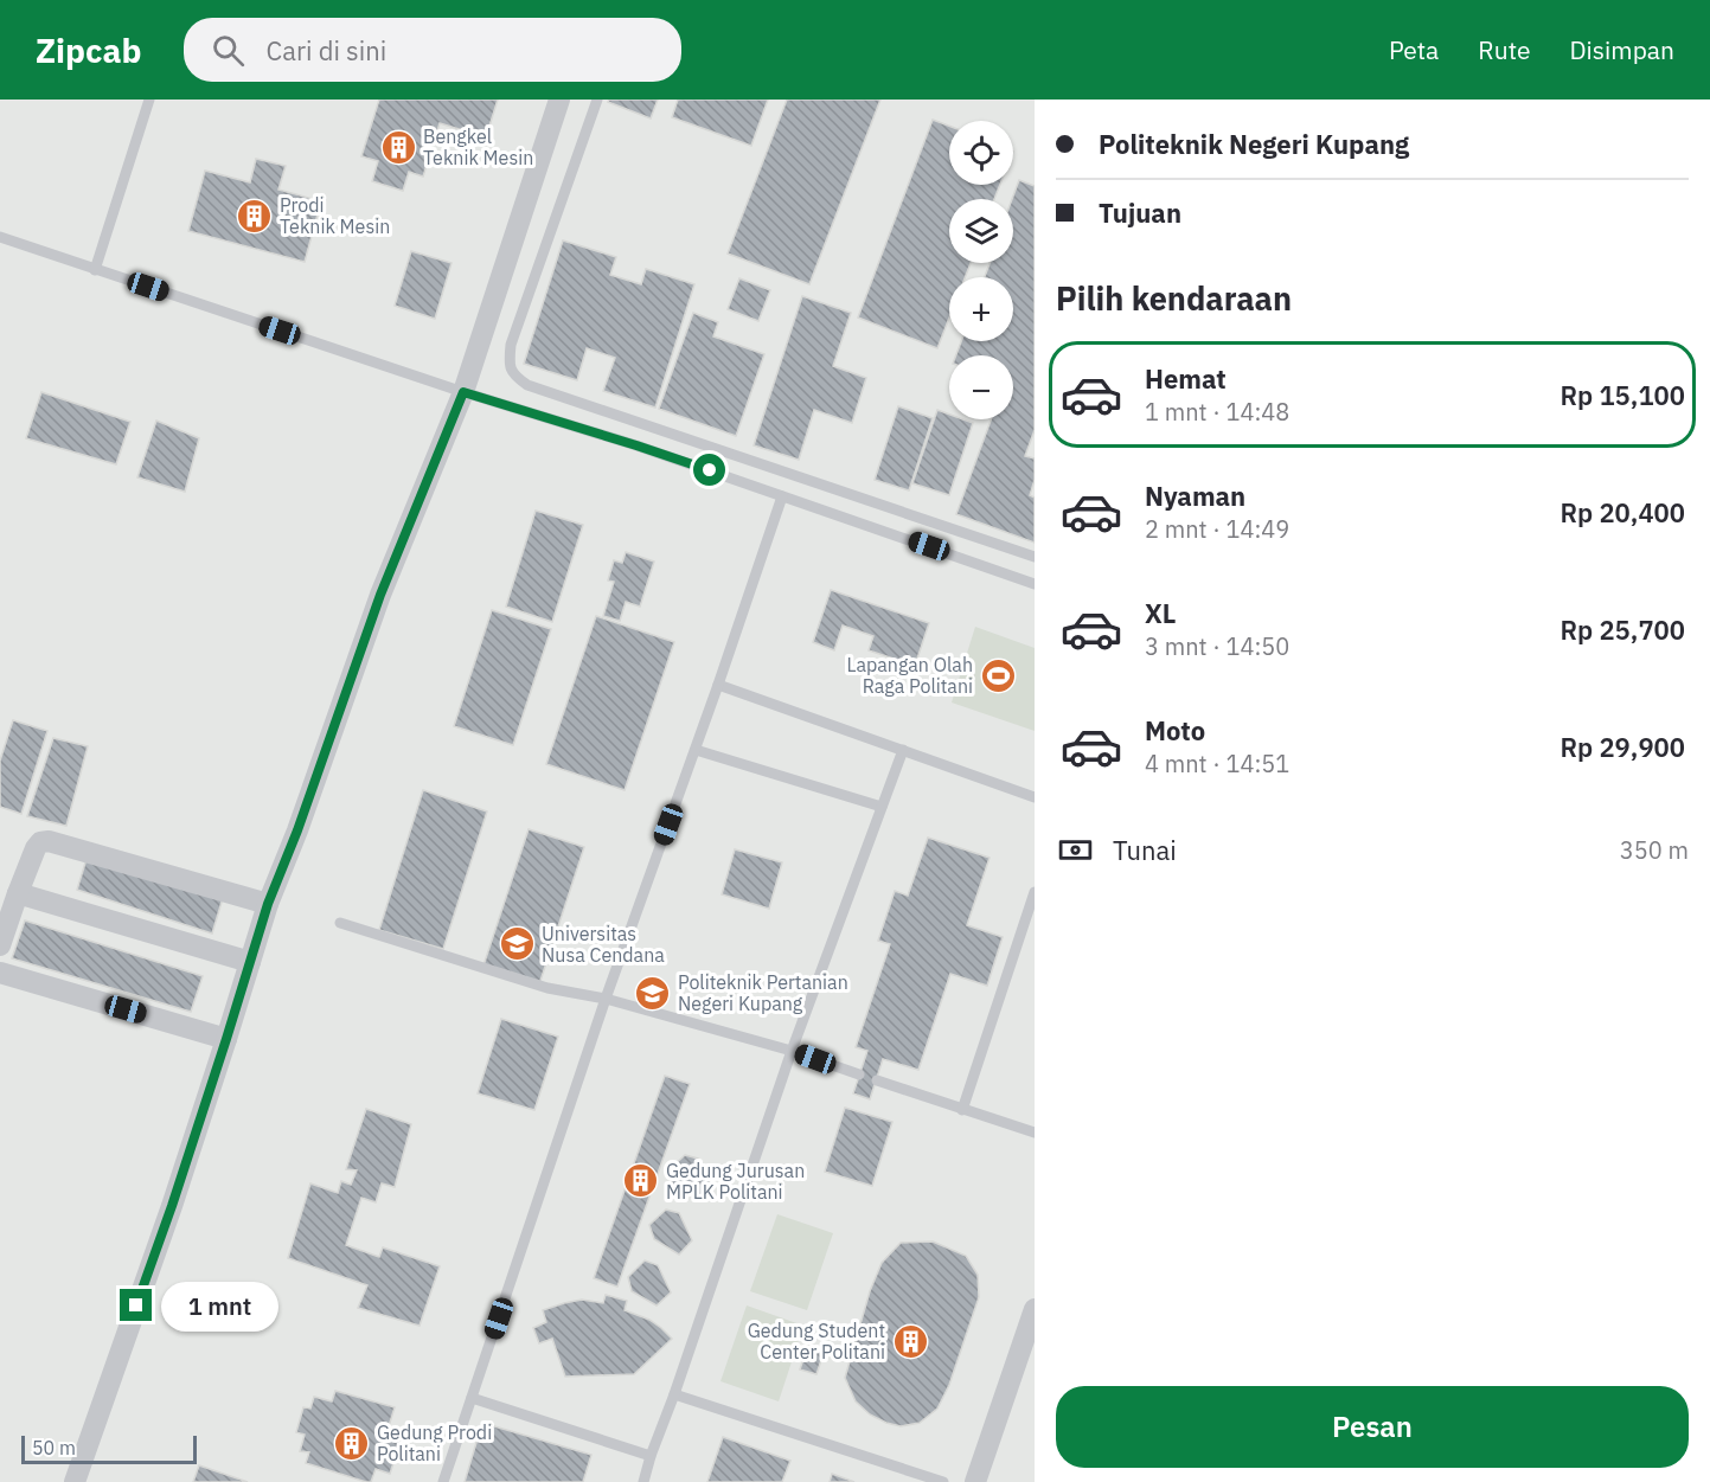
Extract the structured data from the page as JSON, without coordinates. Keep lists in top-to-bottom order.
{
  "places": {
    "building": [
      "Bengkel Teknik Mesin",
      "Prodi Teknik Mesin",
      "Gedung Jurusan MPLK Politani",
      "Gedung Student Center Politani",
      "Gedung Prodi Politani"
    ],
    "sports": ["Lapangan Olah Raga Politani"],
    "school or university": ["Universitas Nusa Cendana", "Politeknik Pertanian Negeri Kupang"]
  },
  "scale_bar": "50 m",
  "page": {
    "header": "Zipcab",
    "search": "Cari di sini",
    "nav": ["Peta", "Rute", "Disimpan"],
    "banner": ["Politeknik Negeri Kupang", "Tujuan"],
    "map_buttons": ["+", "−"],
    "heading": "Pilih kendaraan",
    "list": [
      {
        "name": "Hemat",
        "note": "1 mnt · 14:48",
        "value": "Rp 15,100"
      },
      {
        "name": "Nyaman",
        "note": "2 mnt · 14:49",
        "value": "Rp 20,400"
      },
      {
        "name": "XL",
        "note": "3 mnt · 14:50",
        "value": "Rp 25,700"
      },
      {
        "name": "Moto",
        "note": "4 mnt · 14:51",
        "value": "Rp 29,900"
      }
    ],
    "pay": ["Tunai", "350 m"],
    "bubble": "1 mnt",
    "buttons": "Pesan",
    "scale": "50 m"
  }
}
